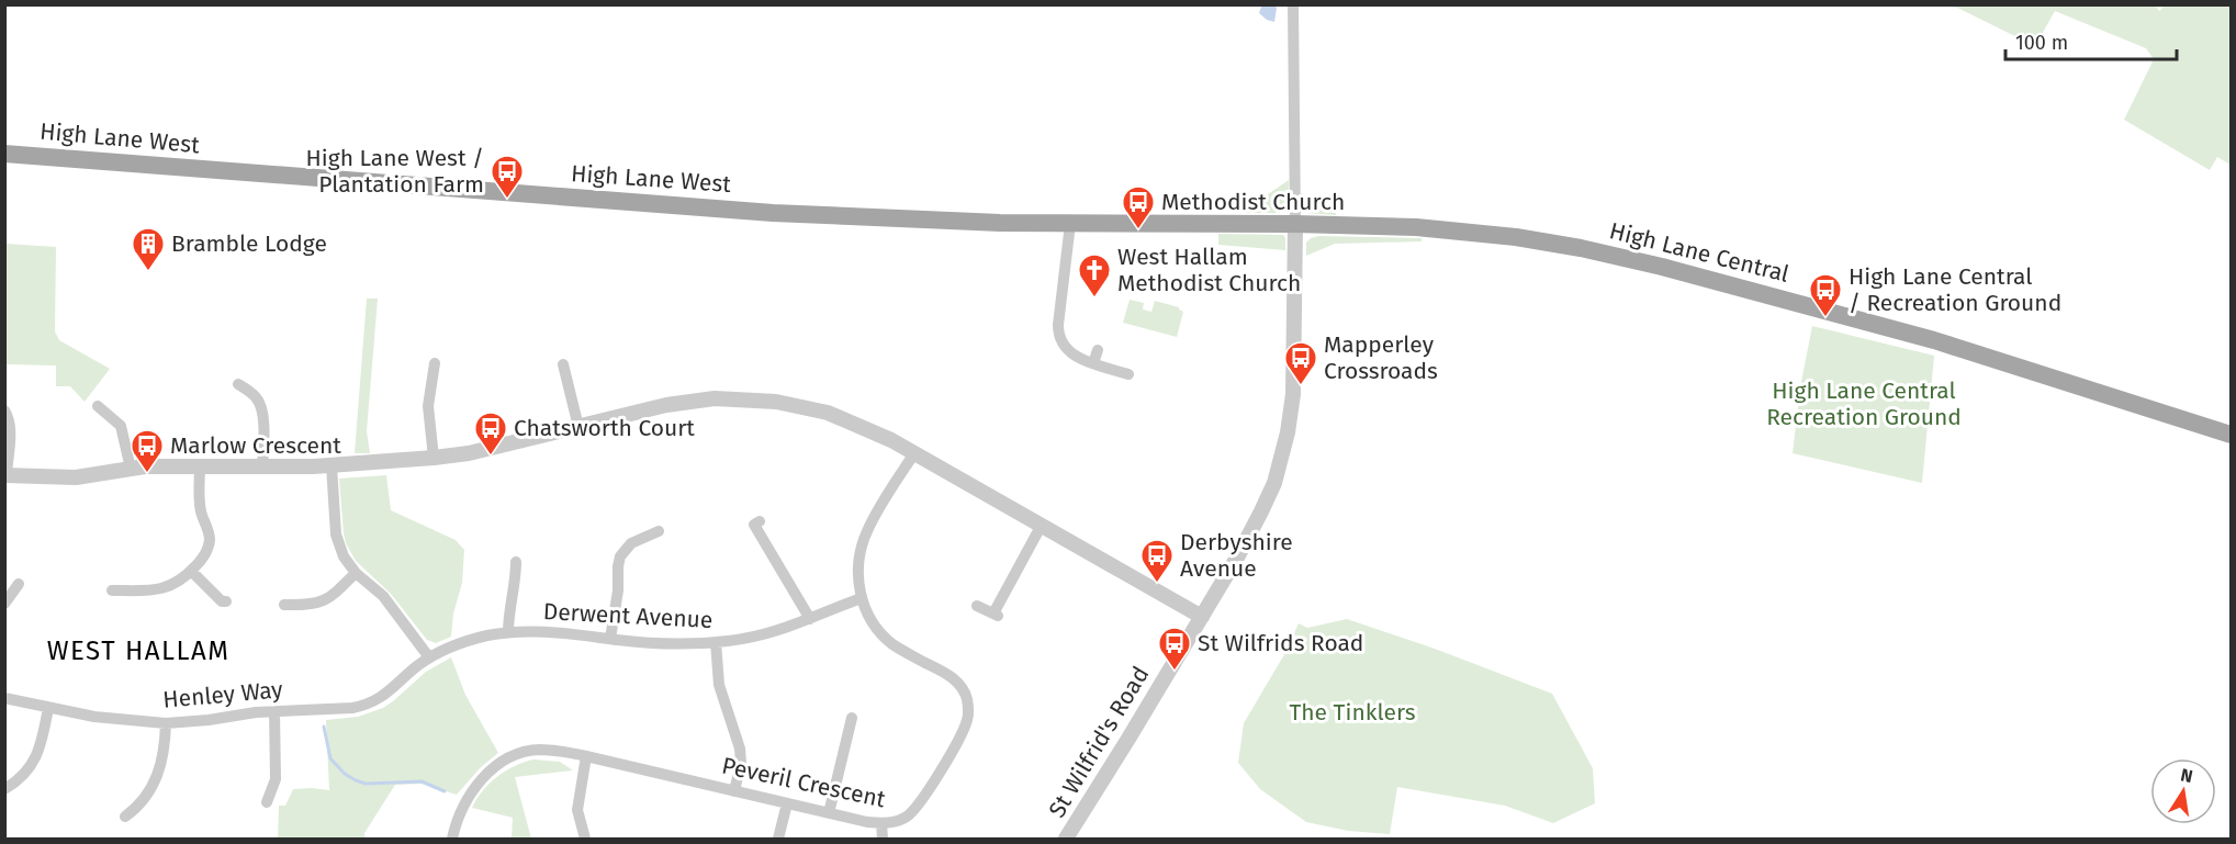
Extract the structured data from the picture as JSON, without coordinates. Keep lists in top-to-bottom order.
{
  "streets": {
    "main road": ["High Lane West", "High Lane Central"],
    "street": [
      "Derwent Avenue",
      "Henley Way",
      "St Wilfrid's Road",
      "Peveril Crescent"
    ]
  },
  "crossings": [
    ["High Lane West", "High Lane Central"],
    ["High Lane West", "St Wilfrid's Road"],
    ["High Lane Central", "St Wilfrid's Road"],
    ["Derwent Avenue", "Henley Way"],
    ["Derwent Avenue", "Peveril Crescent"]
  ],
  "districts": ["WEST HALLAM"],
  "parks": ["High Lane Central Recreation Ground", "The Tinklers"],
  "places": {
    "bus stop": [
      "High Lane West / Plantation Farm",
      "Methodist Church",
      "High Lane Central / Recreation Ground",
      "Mapperley Crossroads",
      "Chatsworth Court",
      "Marlow Crescent",
      "Derbyshire Avenue",
      "St Wilfrids Road"
    ],
    "building": ["Bramble Lodge"],
    "church": ["West Hallam Methodist Church"]
  },
  "scale_bar": "100 m",
  "north": "top"
}
